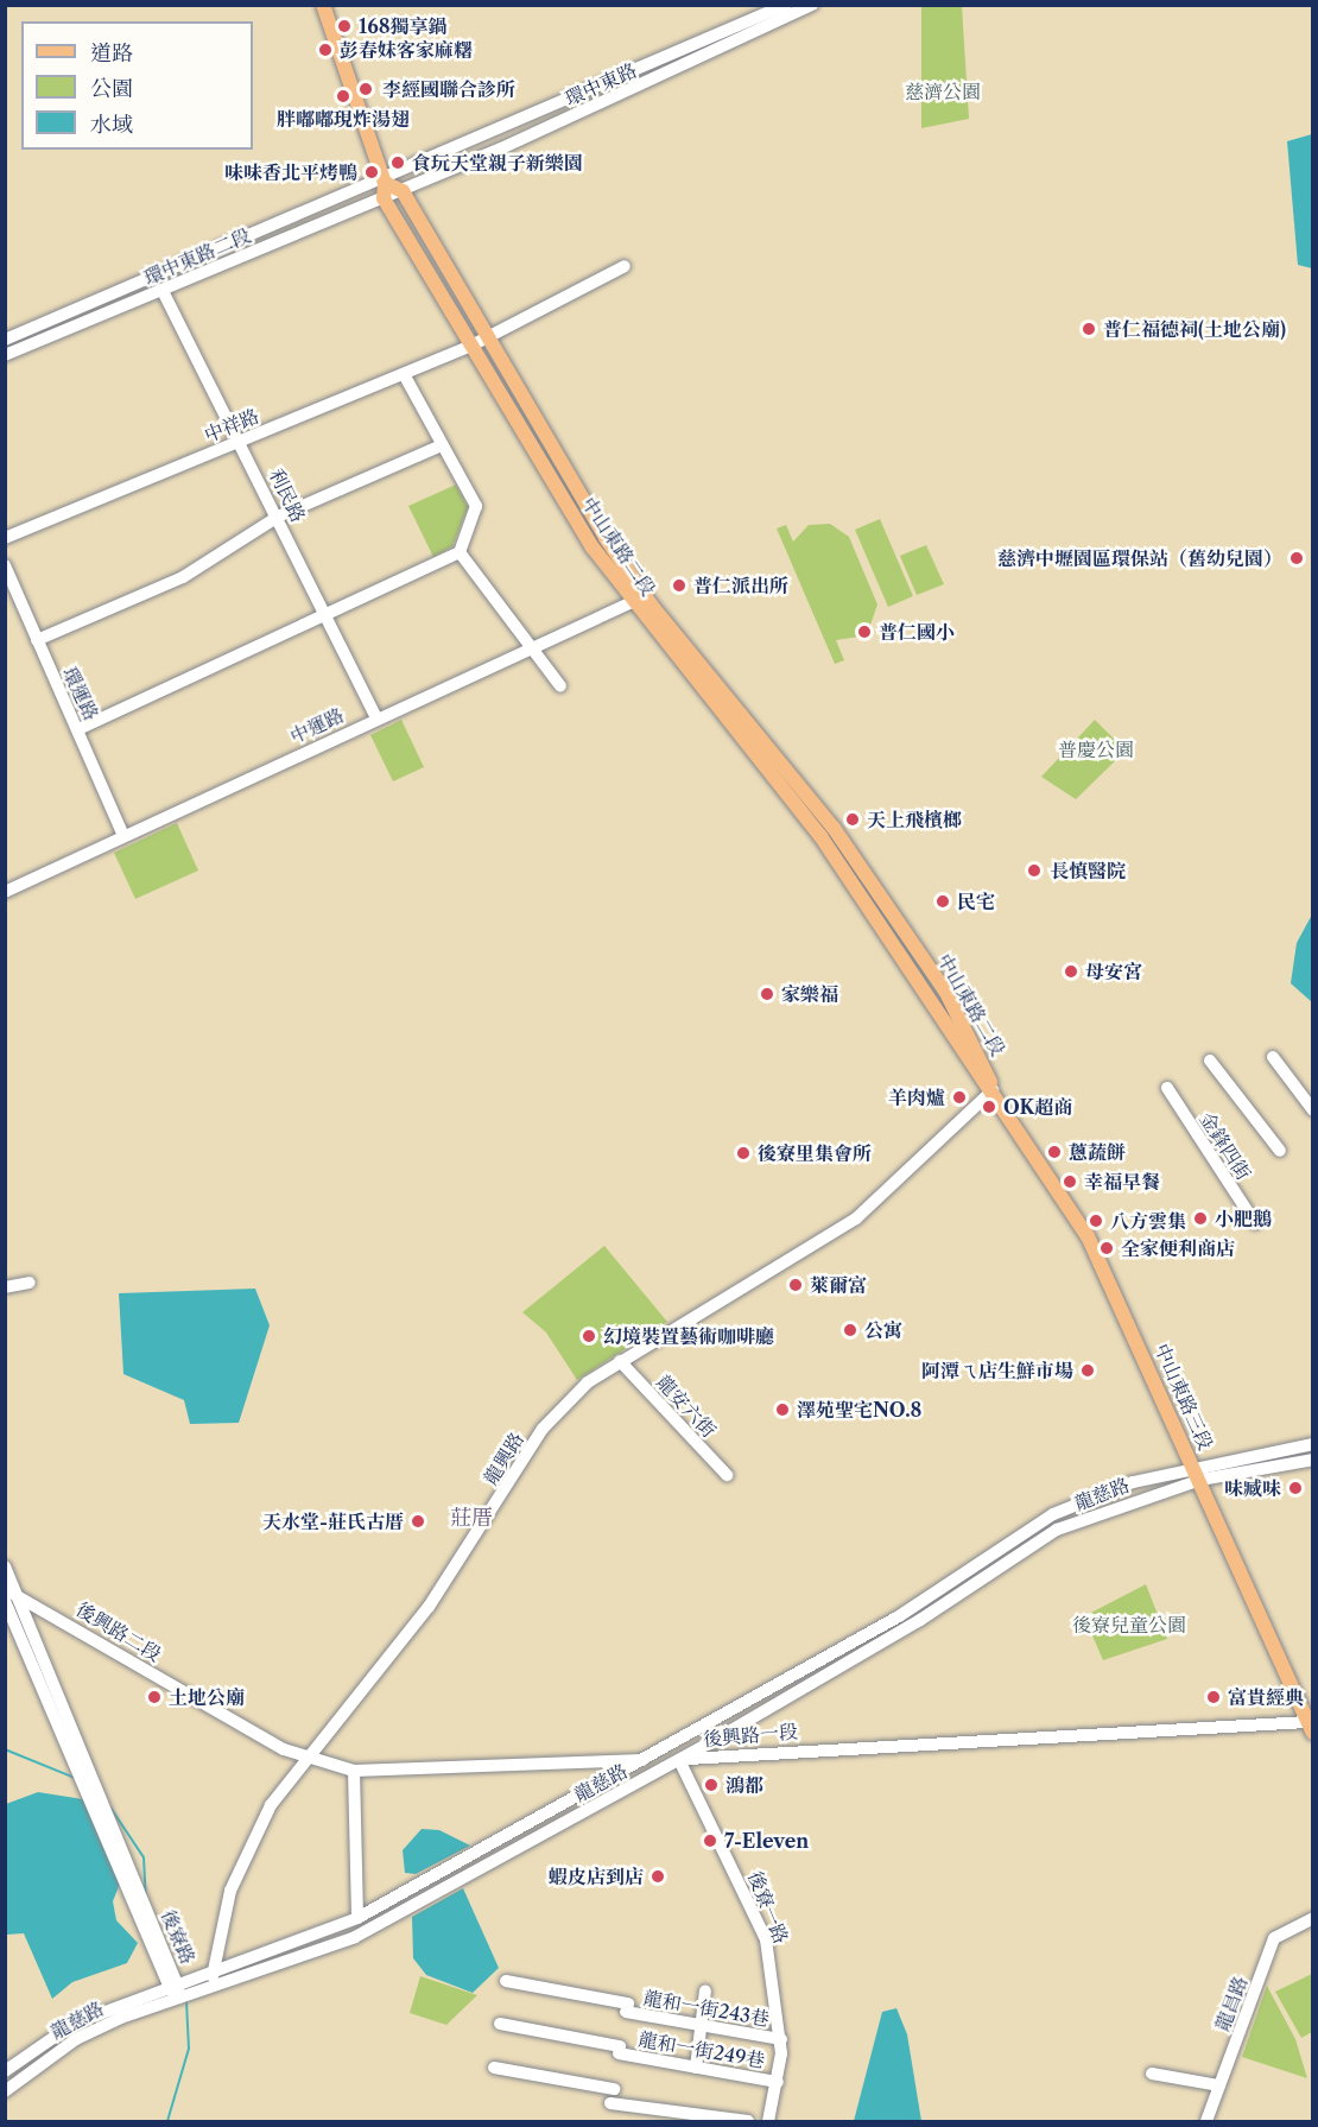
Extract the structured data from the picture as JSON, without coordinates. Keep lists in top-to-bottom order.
{
  "streets": {
    "main road": ["中山東路二段", "中山東路三段"],
    "street": [
      "環中東路",
      "環中東路二段",
      "中祥路",
      "利民路",
      "環運路",
      "中運路",
      "金鋒四街",
      "龍安六街",
      "龍興路",
      "龍慈路",
      "後興路二段",
      "後興路一段",
      "後寮一路",
      "後寮路",
      "龍昌路",
      "龍和一街243巷",
      "龍和一街249巷"
    ]
  },
  "crossings": [
    ["環中東路", "環中東路二段"],
    ["環中東路", "中山東路二段"],
    ["環中東路二段", "利民路"],
    ["環中東路二段", "中山東路二段"],
    ["中祥路", "利民路"],
    ["中祥路", "中山東路二段"],
    ["利民路", "中運路"],
    ["中山東路二段", "中運路"],
    ["中山東路二段", "中山東路三段"],
    ["中山東路二段", "龍興路"],
    ["環運路", "中運路"],
    ["中山東路三段", "龍興路"],
    ["中山東路三段", "龍慈路"],
    ["中山東路三段", "後興路一段"],
    ["龍安六街", "龍興路"],
    ["龍興路", "龍慈路"],
    ["龍興路", "後興路一段"],
    ["龍慈路", "後興路一段"],
    ["龍慈路", "後寮一路"],
    ["龍慈路", "後寮路"],
    ["後興路二段", "後興路一段"],
    ["後興路二段", "後寮路"],
    ["後興路一段", "後寮一路"],
    ["後寮一路", "龍和一街243巷"],
    ["後寮一路", "龍和一街249巷"]
  ],
  "districts": ["莊厝"],
  "parks": ["慈濟公園", "普慶公園", "後寮兒童公園"],
  "places": [
    "168獨享鍋",
    "彭春妹客家麻糬",
    "李經國聯合診所",
    "胖嘟嘟現炸湯翅",
    "食玩天堂親子新樂園",
    "味味香北平烤鴨",
    "普仁福德祠(土地公廟)",
    "慈濟中壢園區環保站（舊幼兒園）",
    "普仁派出所",
    "普仁國小",
    "天上飛檳榔",
    "長慎醫院",
    "民宅",
    "母安宮",
    "家樂福",
    "羊肉爐",
    "OK超商",
    "蔥蔬餅",
    "後寮里集會所",
    "幸福早餐",
    "小肥鵝",
    "八方雲集",
    "全家便利商店",
    "萊爾富",
    "公寓",
    "幻境裝置藝術咖啡廳",
    "阿潭ㄟ店生鮮市場",
    "澤苑聖宅NO.8",
    "味臧味",
    "天水堂-莊氏古厝",
    "土地公廟",
    "富貴經典",
    "鴻都",
    "7-Eleven",
    "蝦皮店到店"
  ],
  "legend": ["道路", "公園", "水域"]
}
